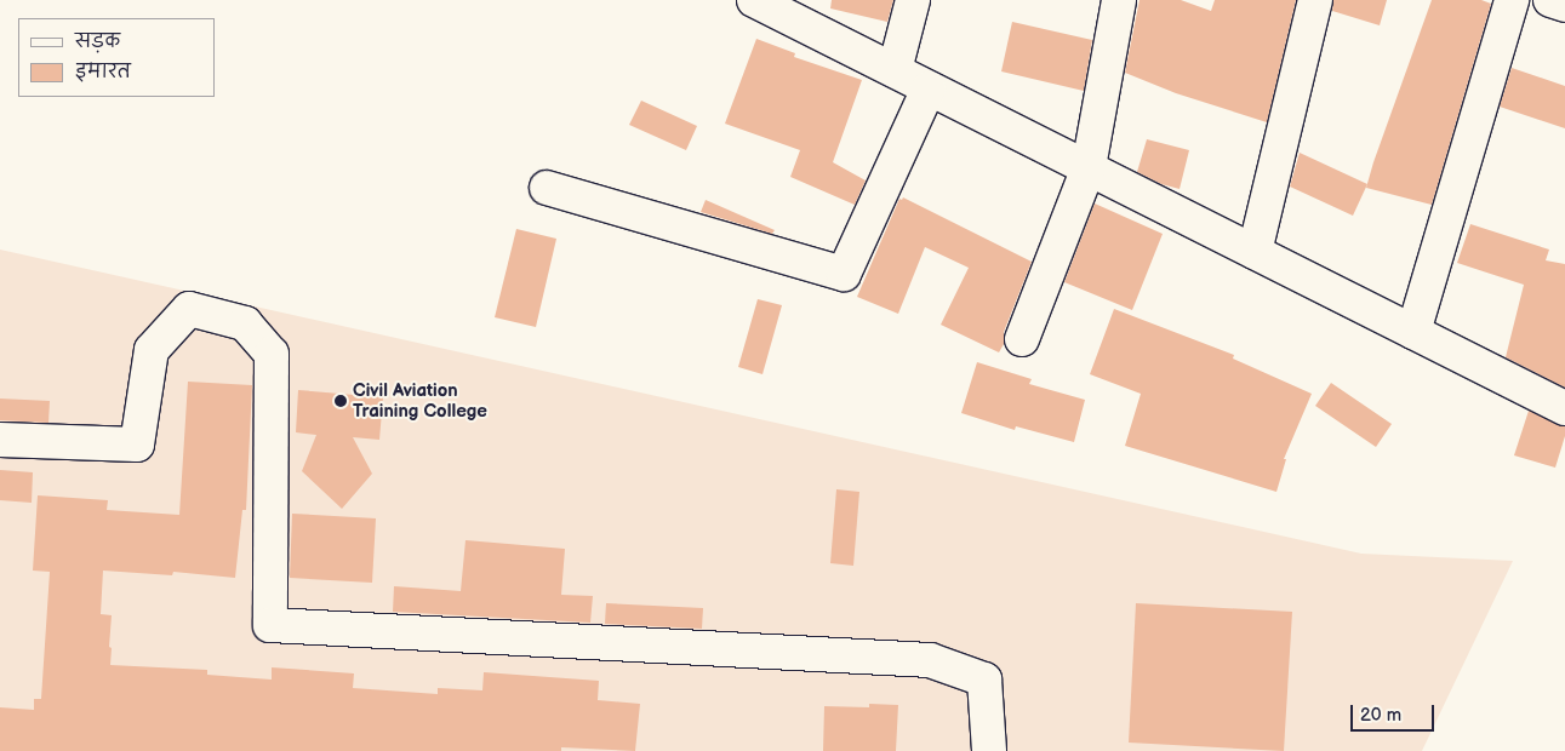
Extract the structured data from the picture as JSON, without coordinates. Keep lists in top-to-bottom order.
{
  "places": ["Civil Aviation Training College"],
  "legend": ["सड़क", "इमारत"],
  "scale_bar": "20 m"
}
